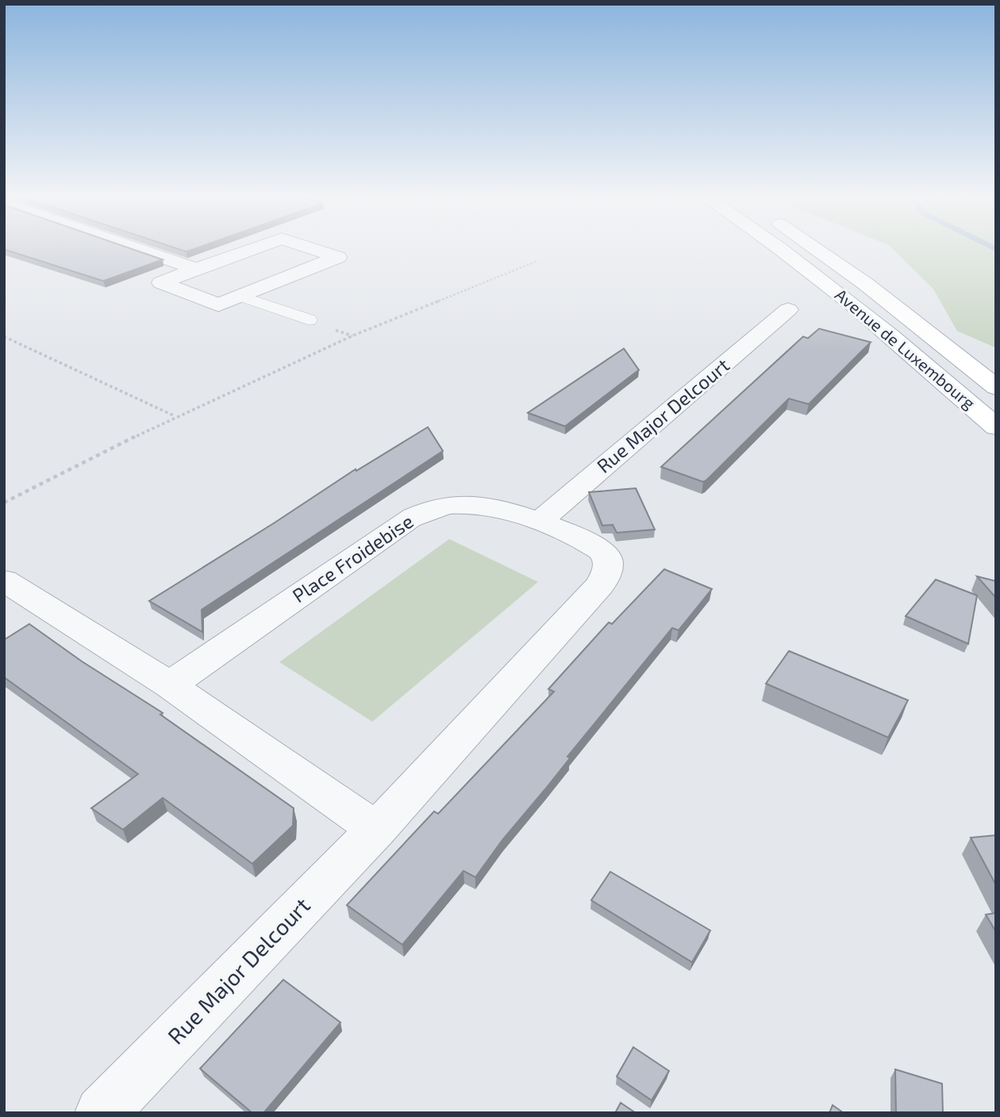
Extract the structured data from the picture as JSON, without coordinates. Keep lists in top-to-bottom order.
{
  "streets": {
    "main road": ["Avenue de Luxembourg"],
    "street": ["Rue Major Delcourt", "Place Froidebise"]
  },
  "crossings": [
    ["Rue Major Delcourt", "Place Froidebise"]
  ]
}
